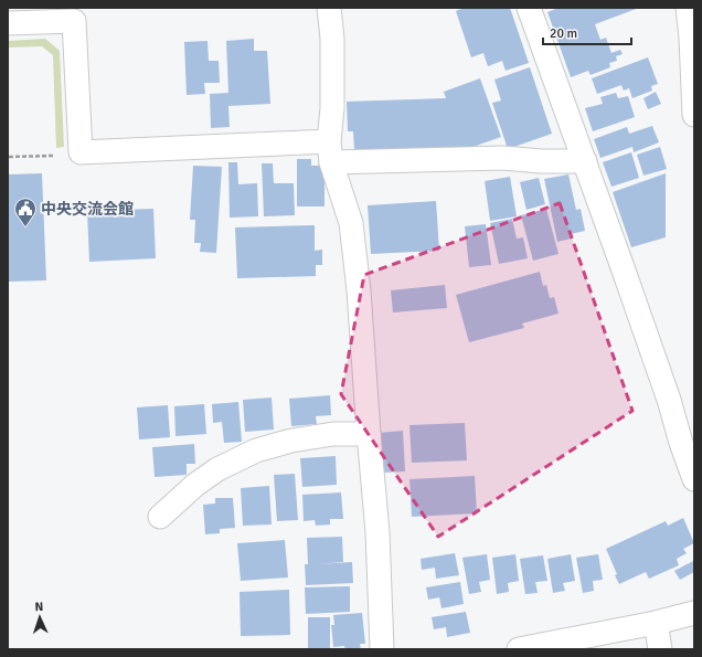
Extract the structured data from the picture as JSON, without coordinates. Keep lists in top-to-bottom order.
{
  "places": {
    "public building": ["中央交流会館"]
  },
  "scale_bar": "20 m",
  "north": "top"
}
